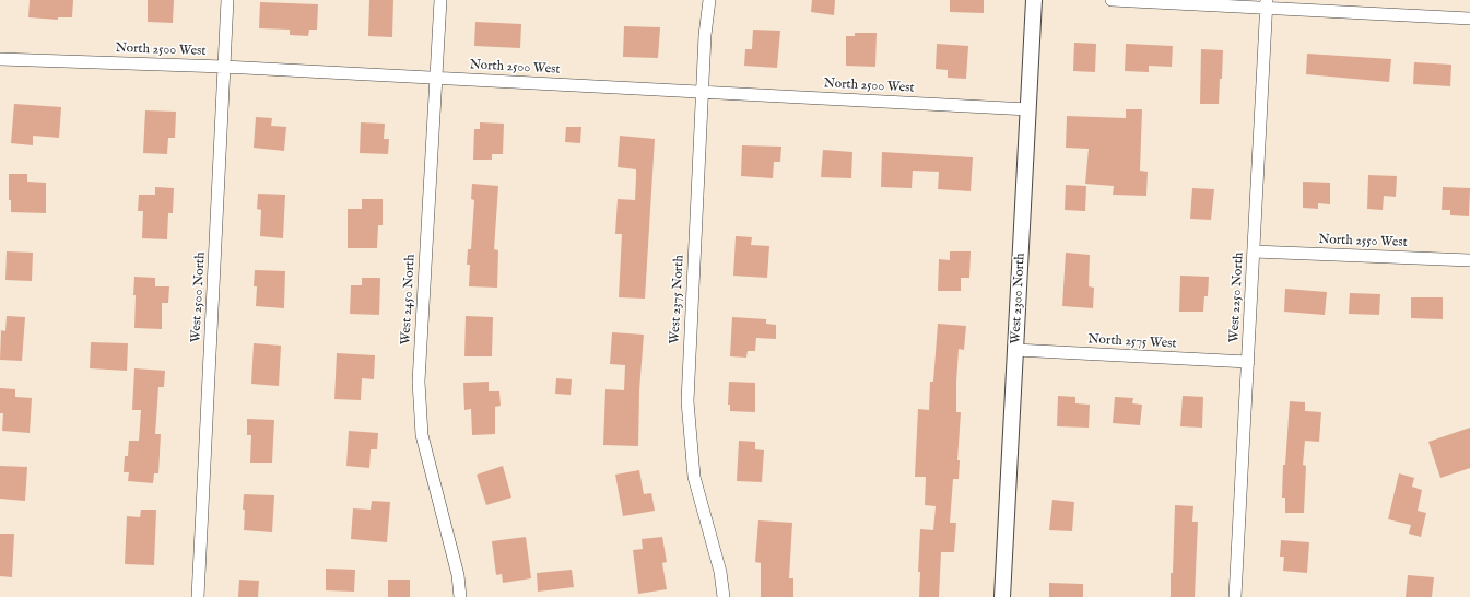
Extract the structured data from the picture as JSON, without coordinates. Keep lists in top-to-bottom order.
{
  "streets": {
    "street": [
      "North 2500 West",
      "North 2550 West",
      "West 2500 North",
      "West 2250 North",
      "West 2300 North",
      "West 2450 North",
      "West 2375 North",
      "North 2575 West"
    ]
  },
  "crossings": [
    ["North 2500 West", "West 2500 North"],
    ["North 2500 West", "West 2300 North"],
    ["North 2500 West", "West 2450 North"],
    ["North 2500 West", "West 2375 North"],
    ["North 2550 West", "West 2250 North"],
    ["West 2250 North", "North 2575 West"],
    ["West 2300 North", "North 2575 West"]
  ]
}
